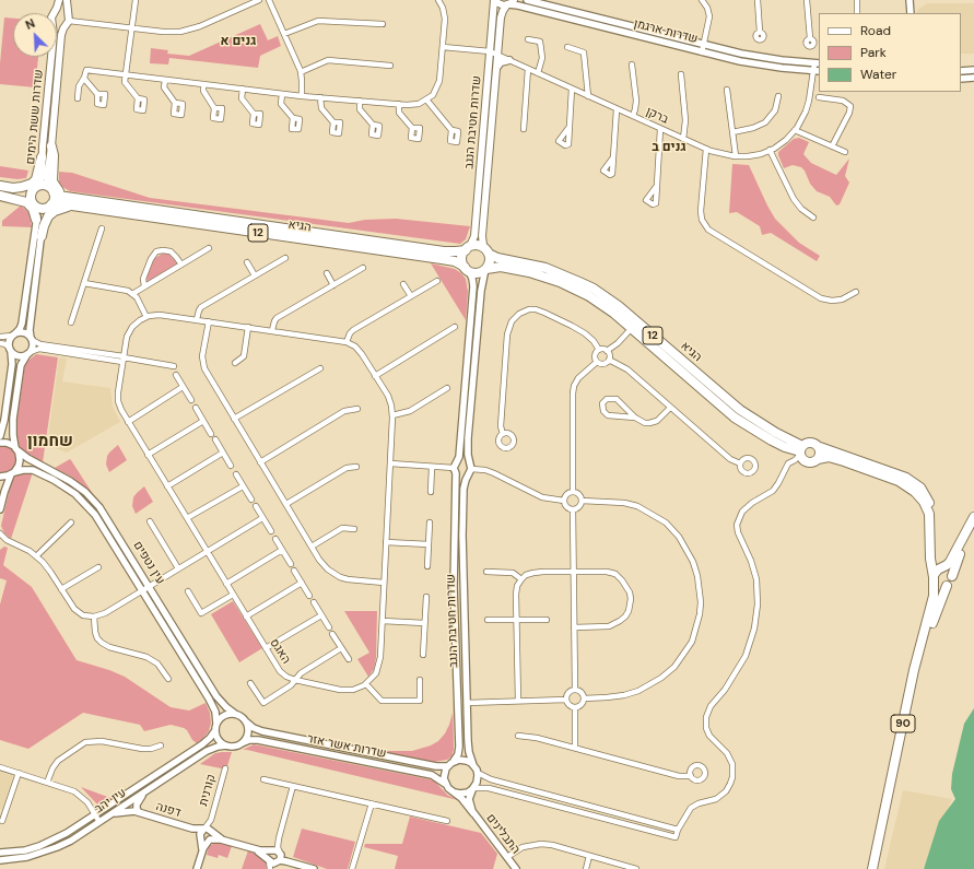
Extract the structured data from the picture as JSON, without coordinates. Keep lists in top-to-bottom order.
{
  "streets": {
    "highway": ["הגיא", "12", "90"],
    "main road": ["שדרות ששת הימים", "שדרות חטיבת הנגב"],
    "street": [
      "שדרות ארגמן",
      "ברקן",
      "עין נטפים",
      "האגס",
      "שדרות אשר אזר",
      "קורנית",
      "עין יהב",
      "דפנה",
      "התבלינים"
    ]
  },
  "crossings": [
    ["שדרות ארגמן", "ברקן"],
    ["שדרות ארגמן", "שדרות חטיבת הנגב"],
    ["ברקן", "שדרות חטיבת הנגב"],
    ["שדרות ששת הימים", "הגיא"],
    ["שדרות ששת הימים", "12"],
    ["שדרות חטיבת הנגב", "הגיא"],
    ["שדרות חטיבת הנגב", "12"],
    ["שדרות חטיבת הנגב", "שדרות אשר אזר"],
    ["שדרות חטיבת הנגב", "התבלינים"],
    ["הגיא", "12"],
    ["12", "90"],
    ["עין נטפים", "שדרות אשר אזר"],
    ["עין נטפים", "עין יהב"],
    ["שדרות אשר אזר", "עין יהב"],
    ["שדרות אשר אזר", "התבלינים"],
    ["קורנית", "דפנה"],
    ["עין יהב", "דפנה"]
  ],
  "districts": ["גנים א", "גנים ב", "שחמון"],
  "legend": ["Road", "Park", "Water"],
  "north": "top left"
}
